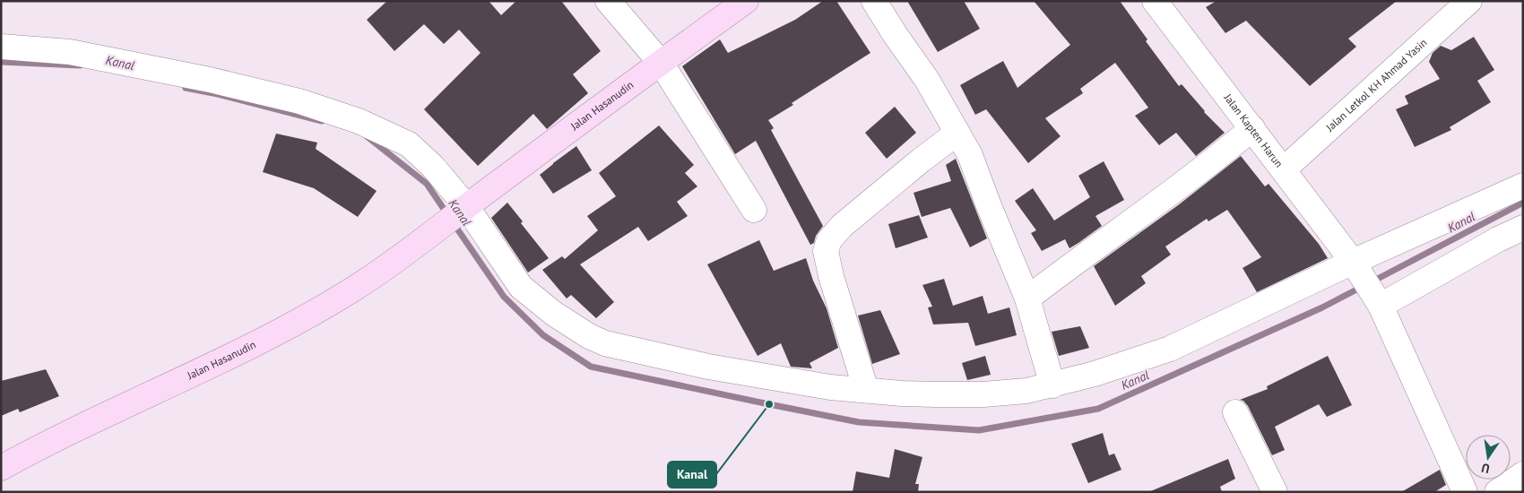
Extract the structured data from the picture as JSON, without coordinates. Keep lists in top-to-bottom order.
{
  "streets": {
    "main road": ["Jalan Hasanudin"],
    "street": ["Jalan Letkol KH Ahmad Yasin", "Jalan Kapten Harun"]
  },
  "crossings": [
    ["Jalan Letkol KH Ahmad Yasin", "Jalan Kapten Harun"]
  ],
  "water": ["Kanal"],
  "places": ["Kanal"],
  "north": "bottom"
}
